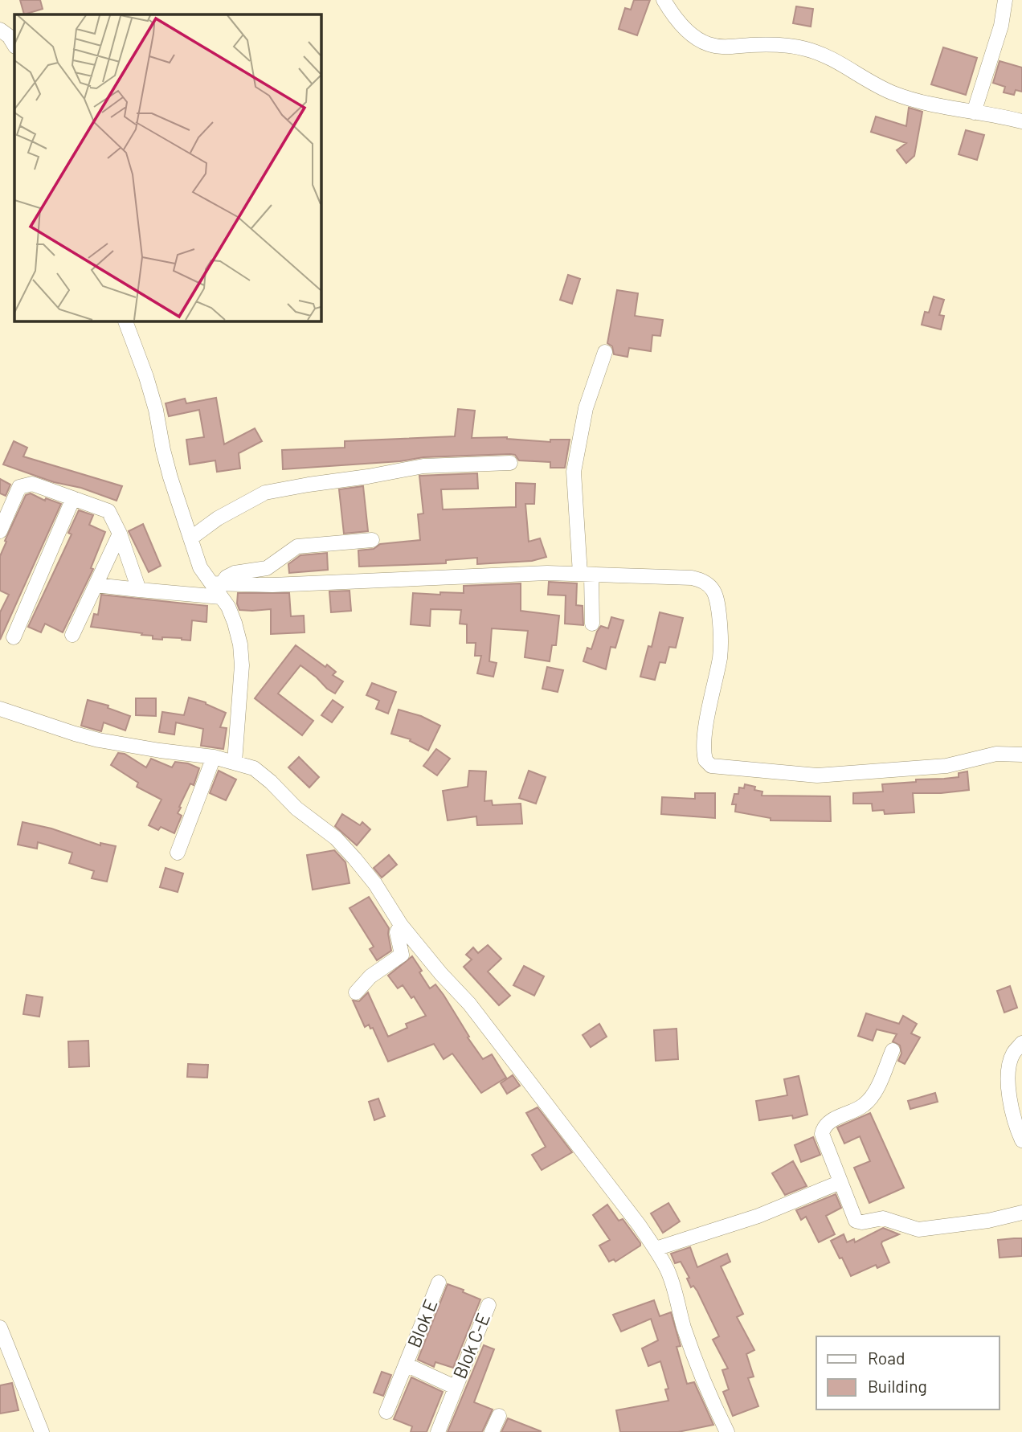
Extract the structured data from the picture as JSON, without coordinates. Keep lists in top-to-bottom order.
{
  "streets": {
    "street": ["Blok E", "Blok C-E"]
  },
  "legend": ["Road", "Building"]
}
